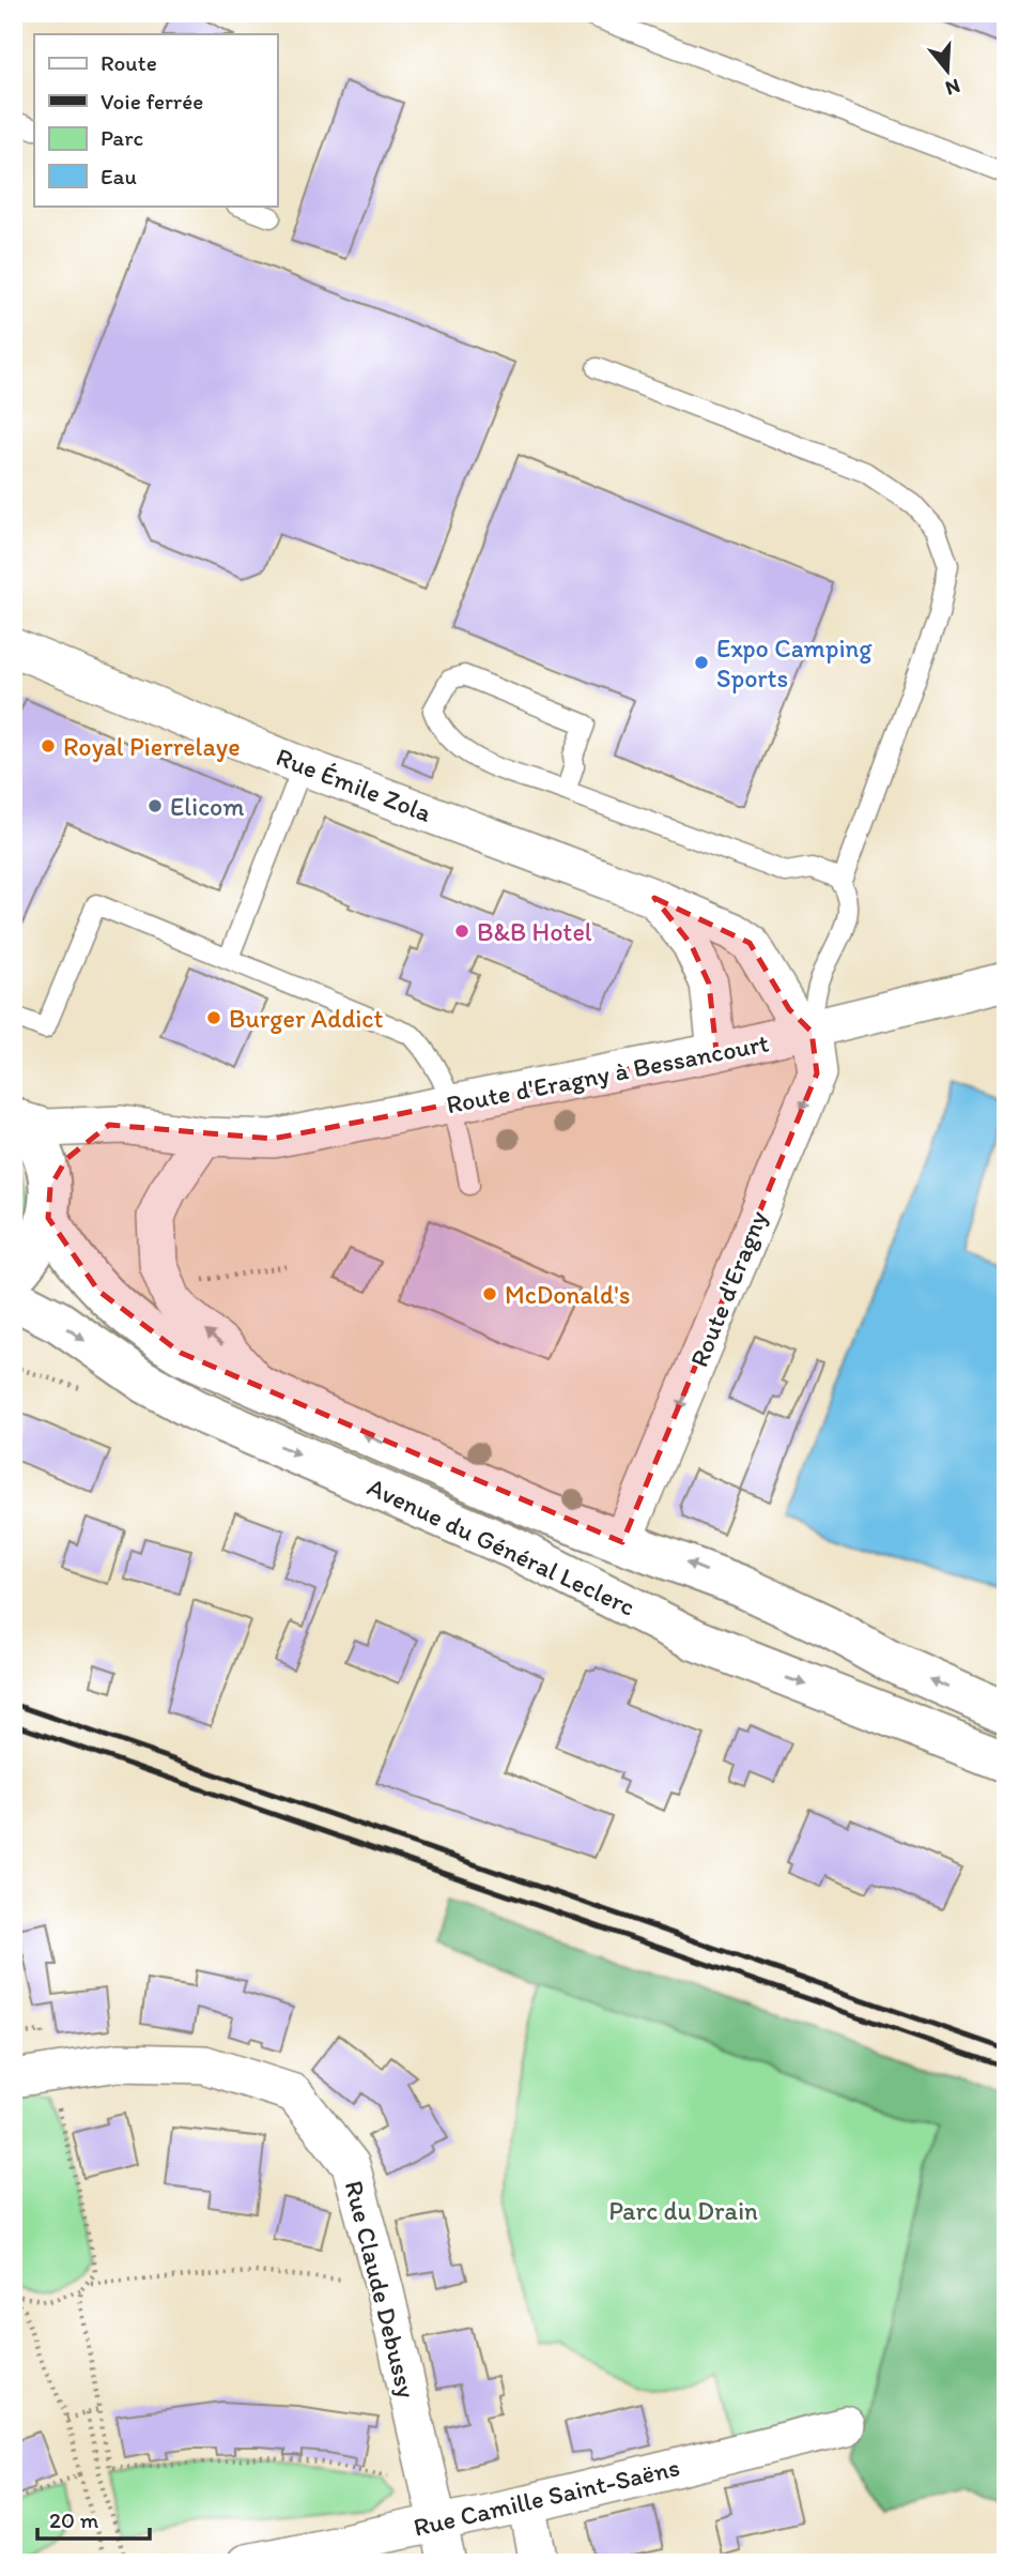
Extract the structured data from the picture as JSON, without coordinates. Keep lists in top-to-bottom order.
{
  "streets": {
    "main road": ["Avenue du Général Leclerc"],
    "street": [
      "Rue Émile Zola",
      "Route d'Eragny à Bessancourt",
      "Route d'Eragny",
      "Rue Claude Debussy",
      "Rue Camille Saint-Saëns"
    ]
  },
  "crossings": [
    ["Rue Émile Zola", "Route d'Eragny à Bessancourt"],
    ["Rue Émile Zola", "Route d'Eragny"],
    ["Route d'Eragny à Bessancourt", "Route d'Eragny"],
    ["Route d'Eragny à Bessancourt", "Avenue du Général Leclerc"],
    ["Route d'Eragny", "Avenue du Général Leclerc"],
    ["Rue Claude Debussy", "Rue Camille Saint-Saëns"]
  ],
  "one_way": ["Route d'Eragny"],
  "parks": ["Parc du Drain"],
  "places": [
    "Expo Camping Sports",
    "Royal Pierrelaye",
    "Elicom",
    "B&B Hotel",
    "Burger Addict",
    "McDonald's"
  ],
  "legend": [
    "Route",
    "Voie ferrée",
    "Parc",
    "Eau"
  ],
  "scale_bar": "20 m",
  "north": "bottom"
}
